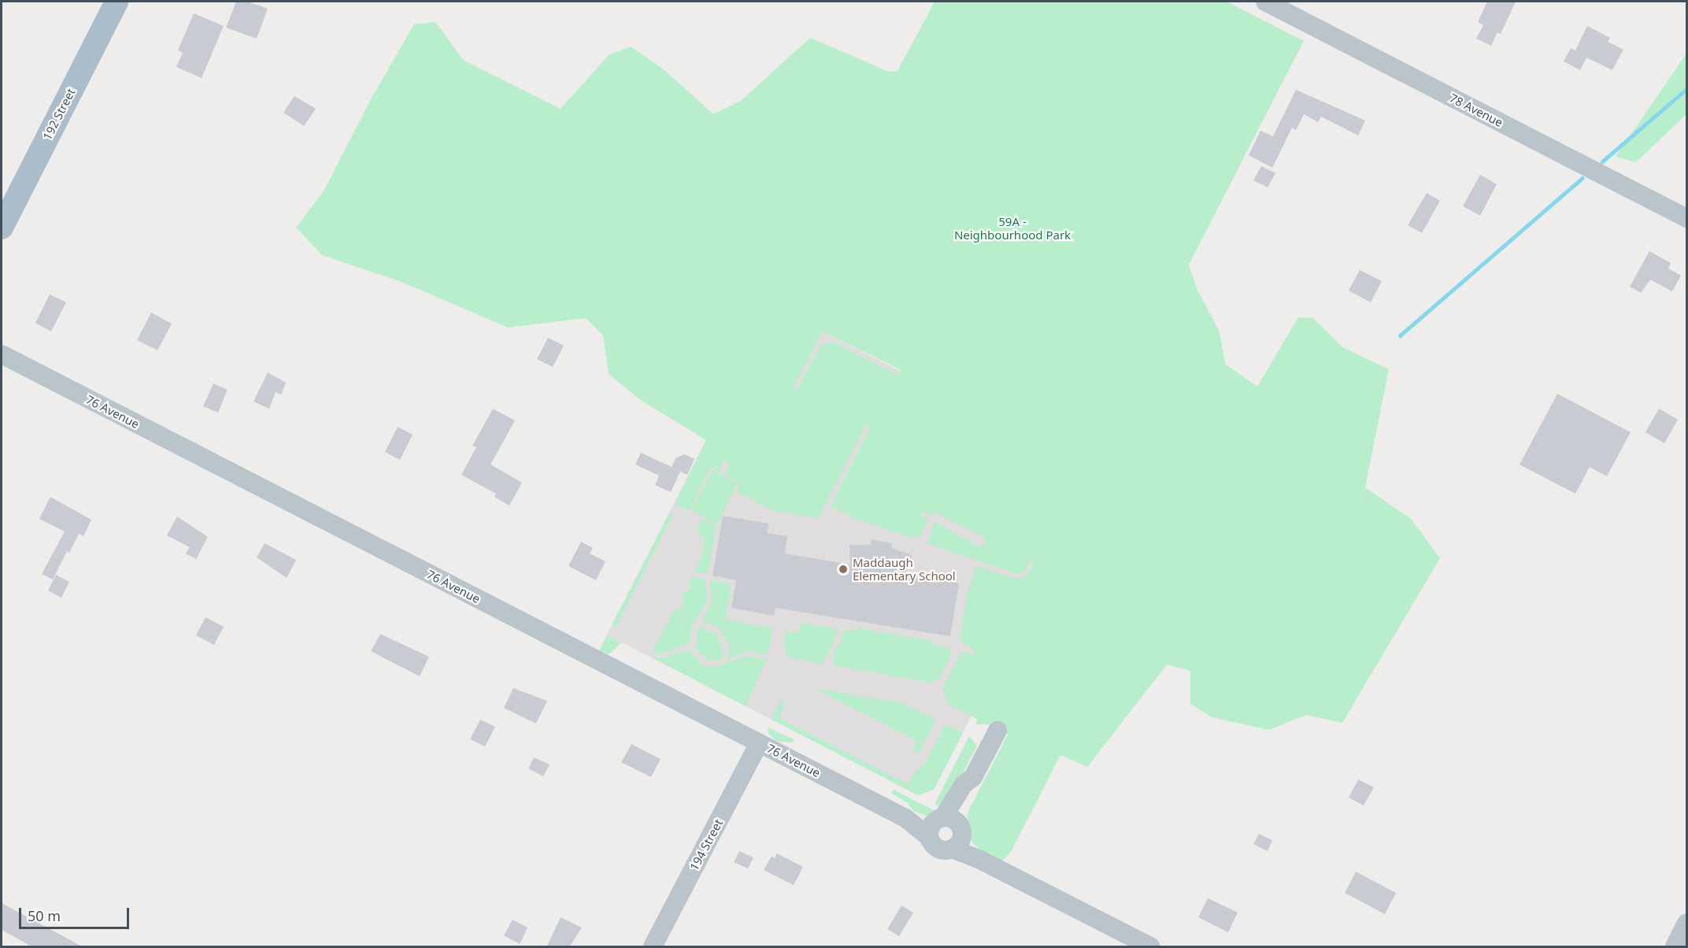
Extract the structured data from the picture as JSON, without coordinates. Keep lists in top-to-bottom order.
{
  "streets": {
    "main road": ["192 Street"],
    "street": ["78 Avenue", "76 Avenue", "194 Street"]
  },
  "crossings": [
    ["76 Avenue", "194 Street"]
  ],
  "parks": ["59A - Neighbourhood Park"],
  "places": ["Maddaugh Elementary School"],
  "scale_bar": "50 m"
}
